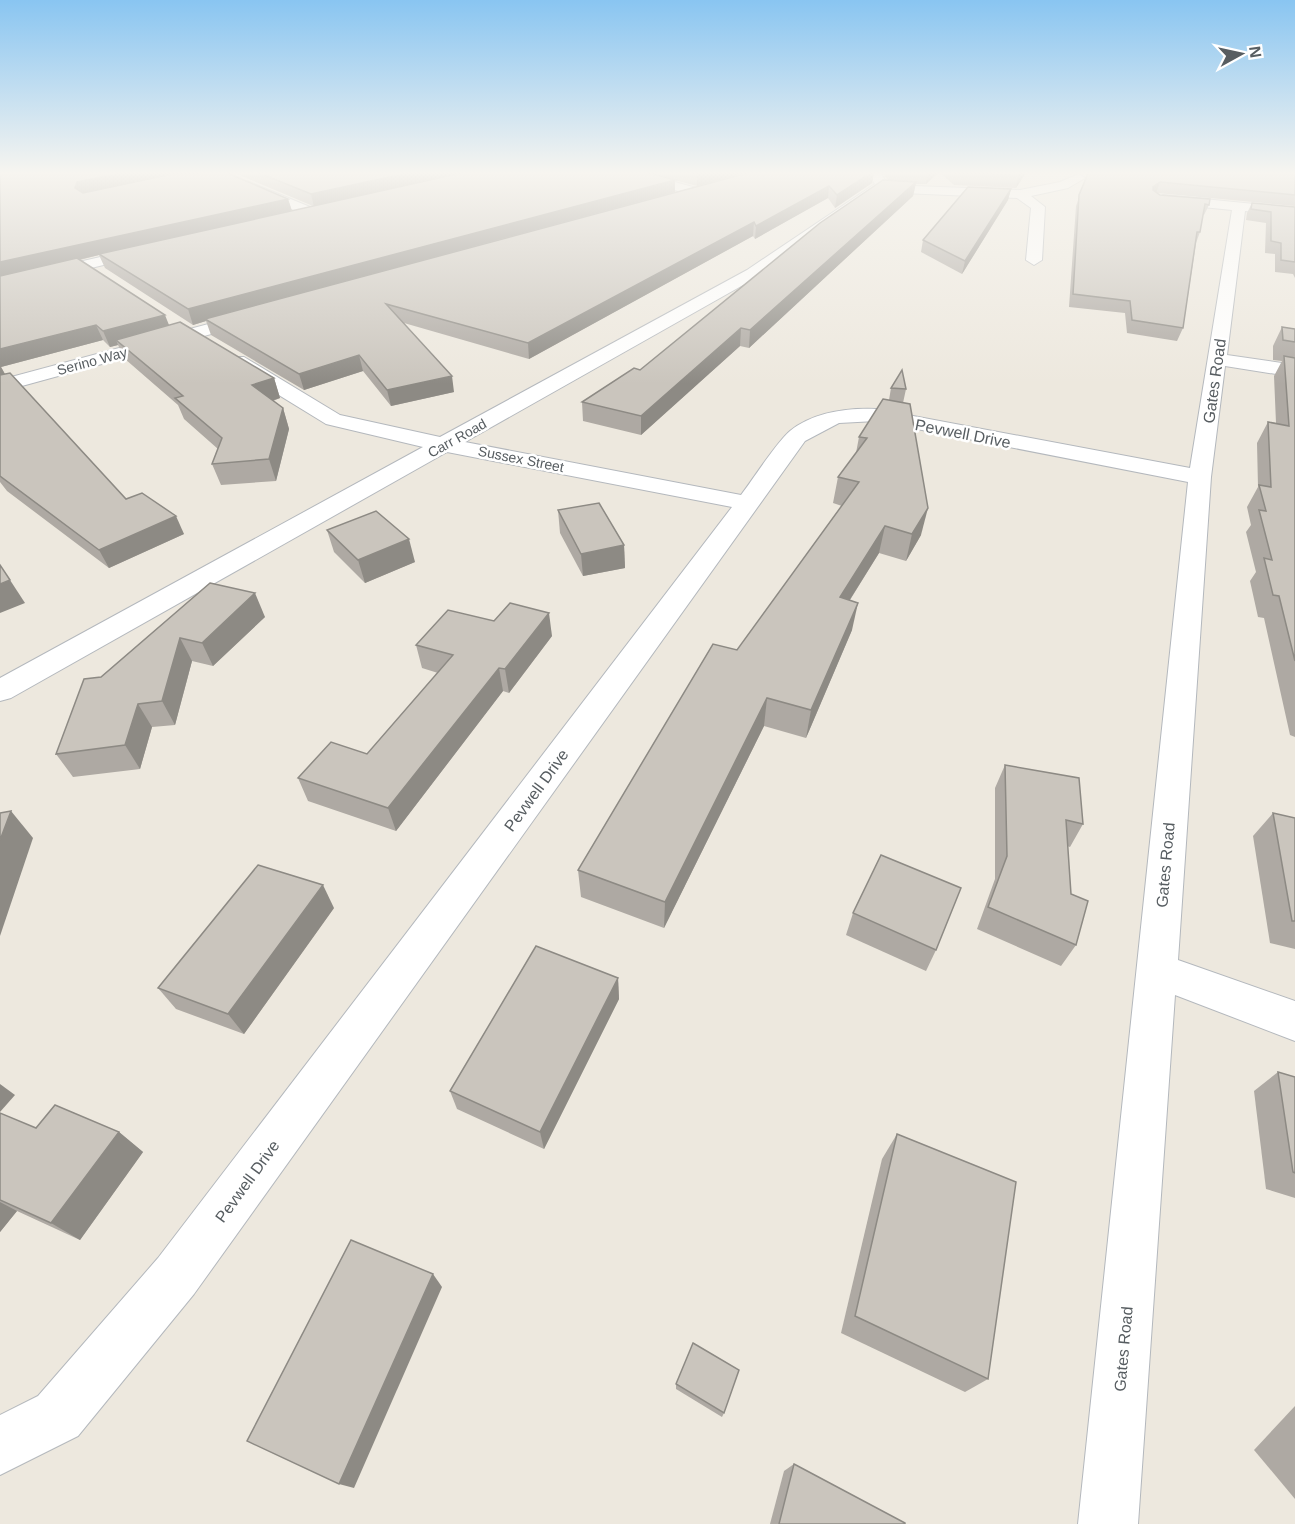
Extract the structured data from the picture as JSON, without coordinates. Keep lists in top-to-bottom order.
{
  "streets": {
    "street": [
      "Serino Way",
      "Gates Road",
      "Pevwell Drive",
      "Carr Road",
      "Sussex Street"
    ]
  },
  "crossings": [
    ["Serino Way", "Sussex Street"],
    ["Gates Road", "Pevwell Drive"],
    ["Pevwell Drive", "Sussex Street"],
    ["Carr Road", "Sussex Street"]
  ],
  "north": "right"
}
